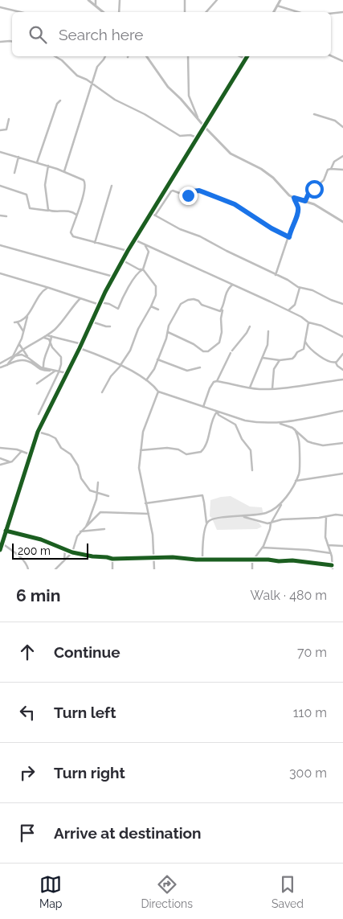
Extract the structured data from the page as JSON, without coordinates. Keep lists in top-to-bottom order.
{
  "scale_bar": "200 m",
  "page": {
    "search": "Search here",
    "scale": "200 m",
    "heading": ["6 min", "Walk · 480 m"],
    "list": [
      ["Continue", "70 m"],
      ["Turn left", "110 m"],
      ["Turn right", "300 m"],
      "Arrive at destination"
    ],
    "nav": ["Map", "Directions", "Saved"]
  }
}
